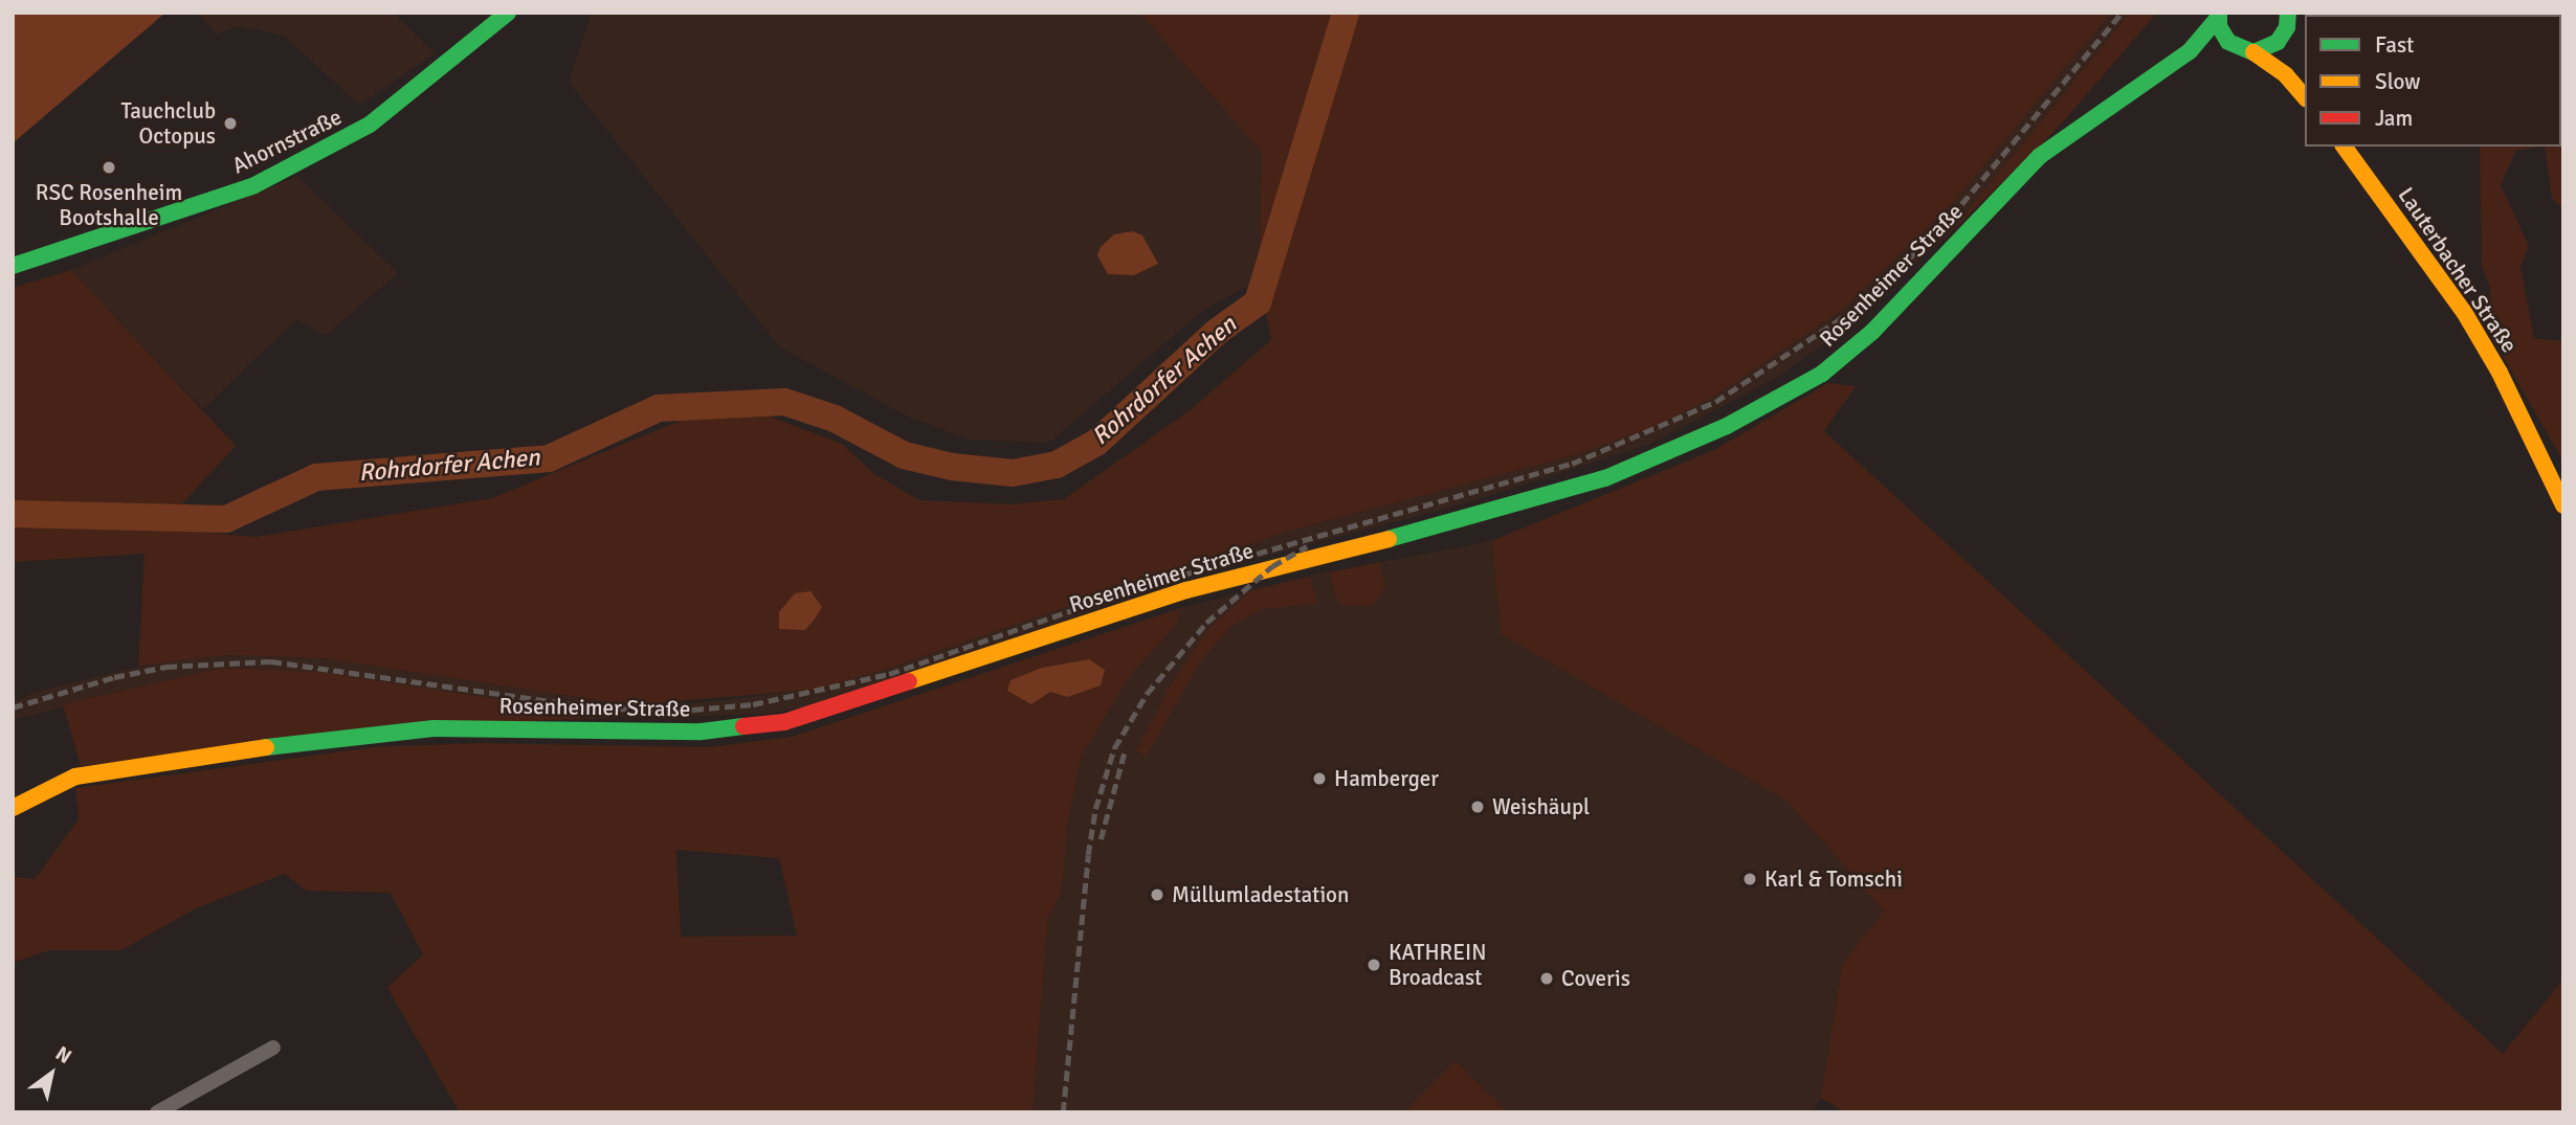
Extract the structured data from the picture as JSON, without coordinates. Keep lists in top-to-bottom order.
{
  "streets": {
    "main road": ["Ahornstraße", "Lauterbacher Straße", "Rosenheimer Straße"]
  },
  "water": ["Rohrdorfer Achen"],
  "places": [
    "Tauchclub Octopus",
    "RSC Rosenheim Bootshalle",
    "Hamberger",
    "Weishäupl",
    "Karl & Tomschi",
    "Müllumladestation",
    "KATHREIN Broadcast",
    "Coveris"
  ],
  "legend": ["Fast", "Slow", "Jam"],
  "north": "top right"
}
